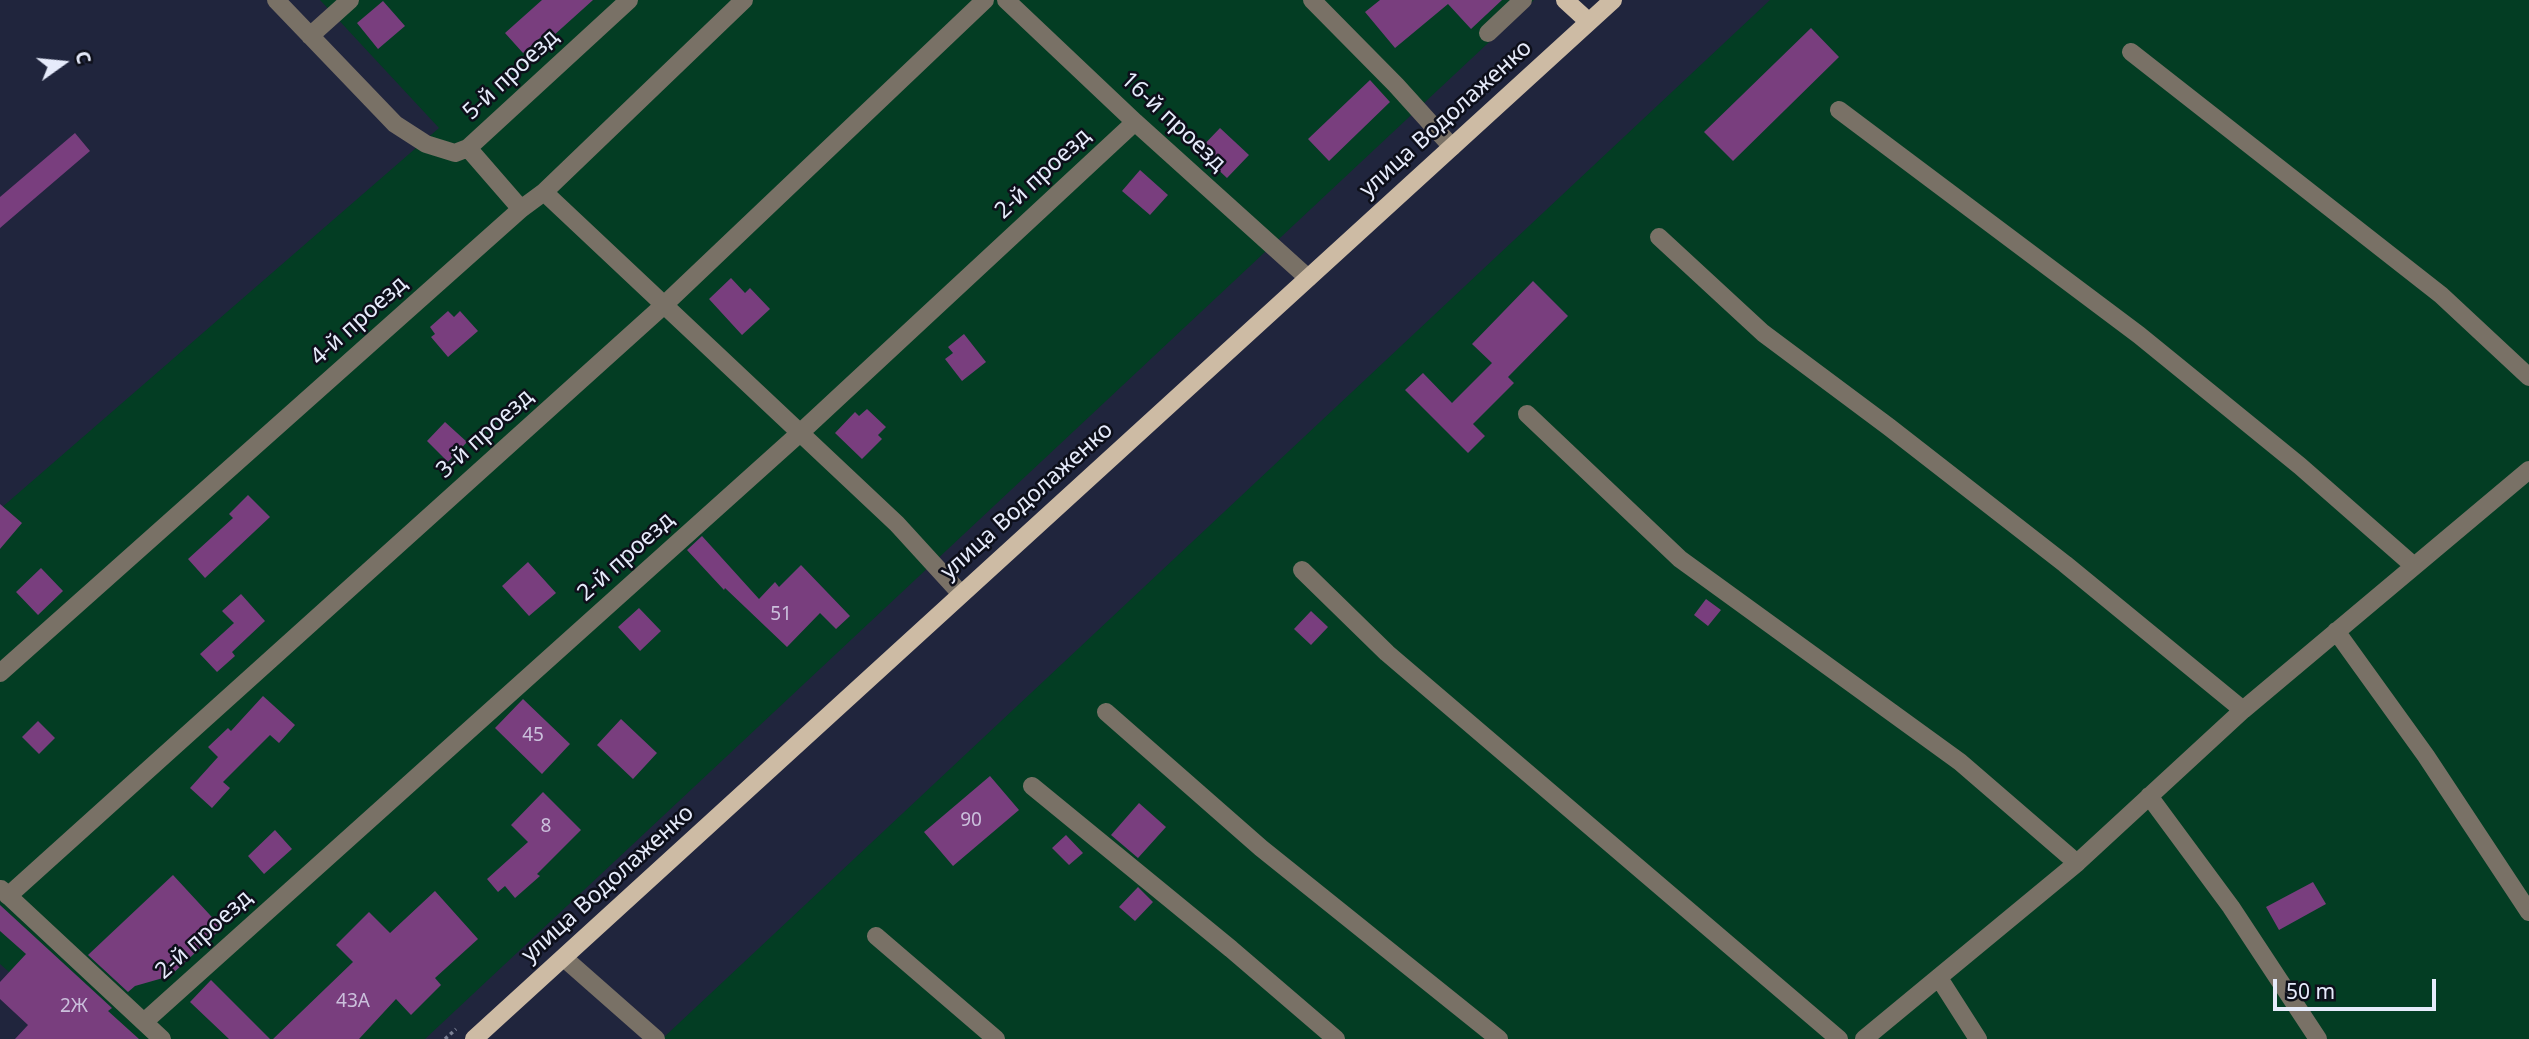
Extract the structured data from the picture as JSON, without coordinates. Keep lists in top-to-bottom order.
{
  "streets": {
    "main road": ["улица Водолаженко"],
    "street": [
      "5-й проезд",
      "16-й проезд",
      "2-й проезд",
      "4-й проезд",
      "3-й проезд"
    ]
  },
  "crossings": [
    ["улица Водолаженко", "16-й проезд"],
    ["16-й проезд", "2-й проезд"]
  ],
  "house_numbers": [
    "51",
    "45",
    "90",
    "8",
    "43А",
    "2Ж"
  ],
  "scale_bar": "50 m",
  "north": "right"
}
